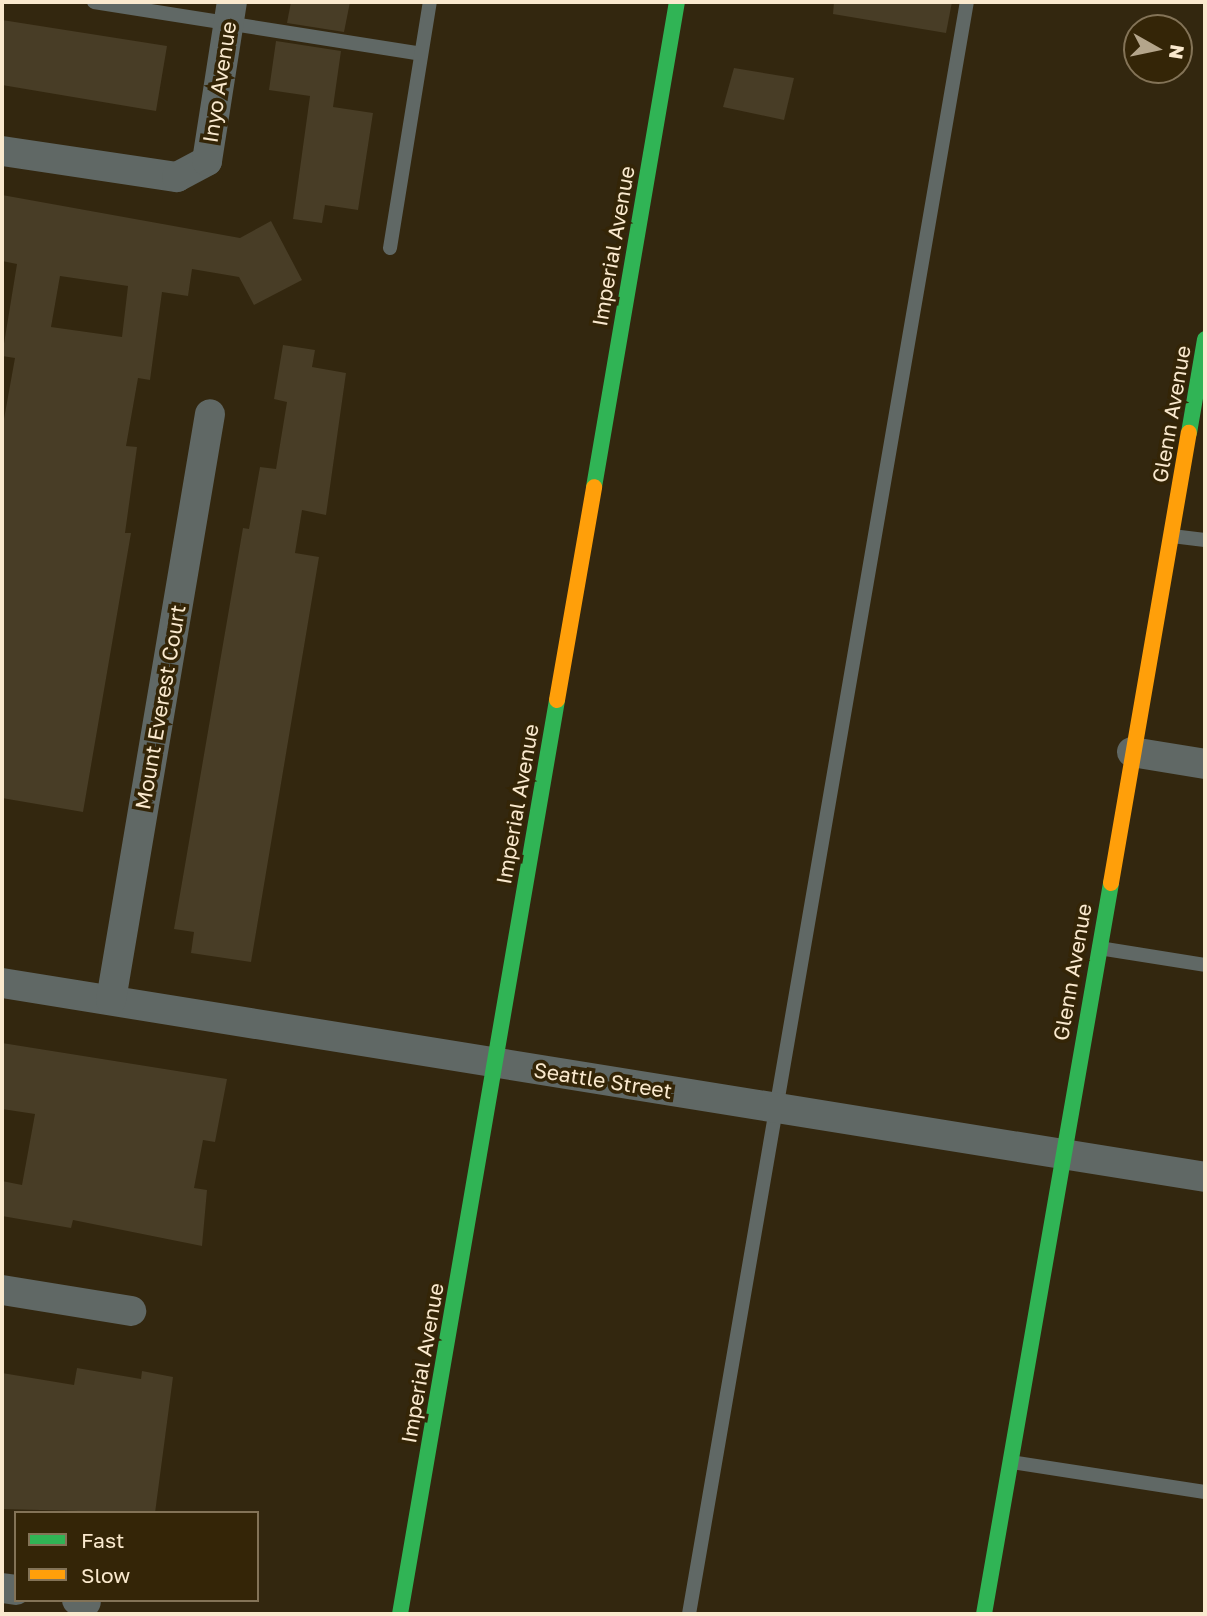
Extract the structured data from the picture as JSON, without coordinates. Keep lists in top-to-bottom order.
{
  "streets": {
    "street": [
      "Inyo Avenue",
      "Imperial Avenue",
      "Glenn Avenue",
      "Mount Everest Court",
      "Seattle Street"
    ]
  },
  "crossings": [
    ["Imperial Avenue", "Seattle Street"],
    ["Glenn Avenue", "Seattle Street"],
    ["Mount Everest Court", "Seattle Street"]
  ],
  "legend": ["Fast", "Slow"],
  "north": "right"
}
